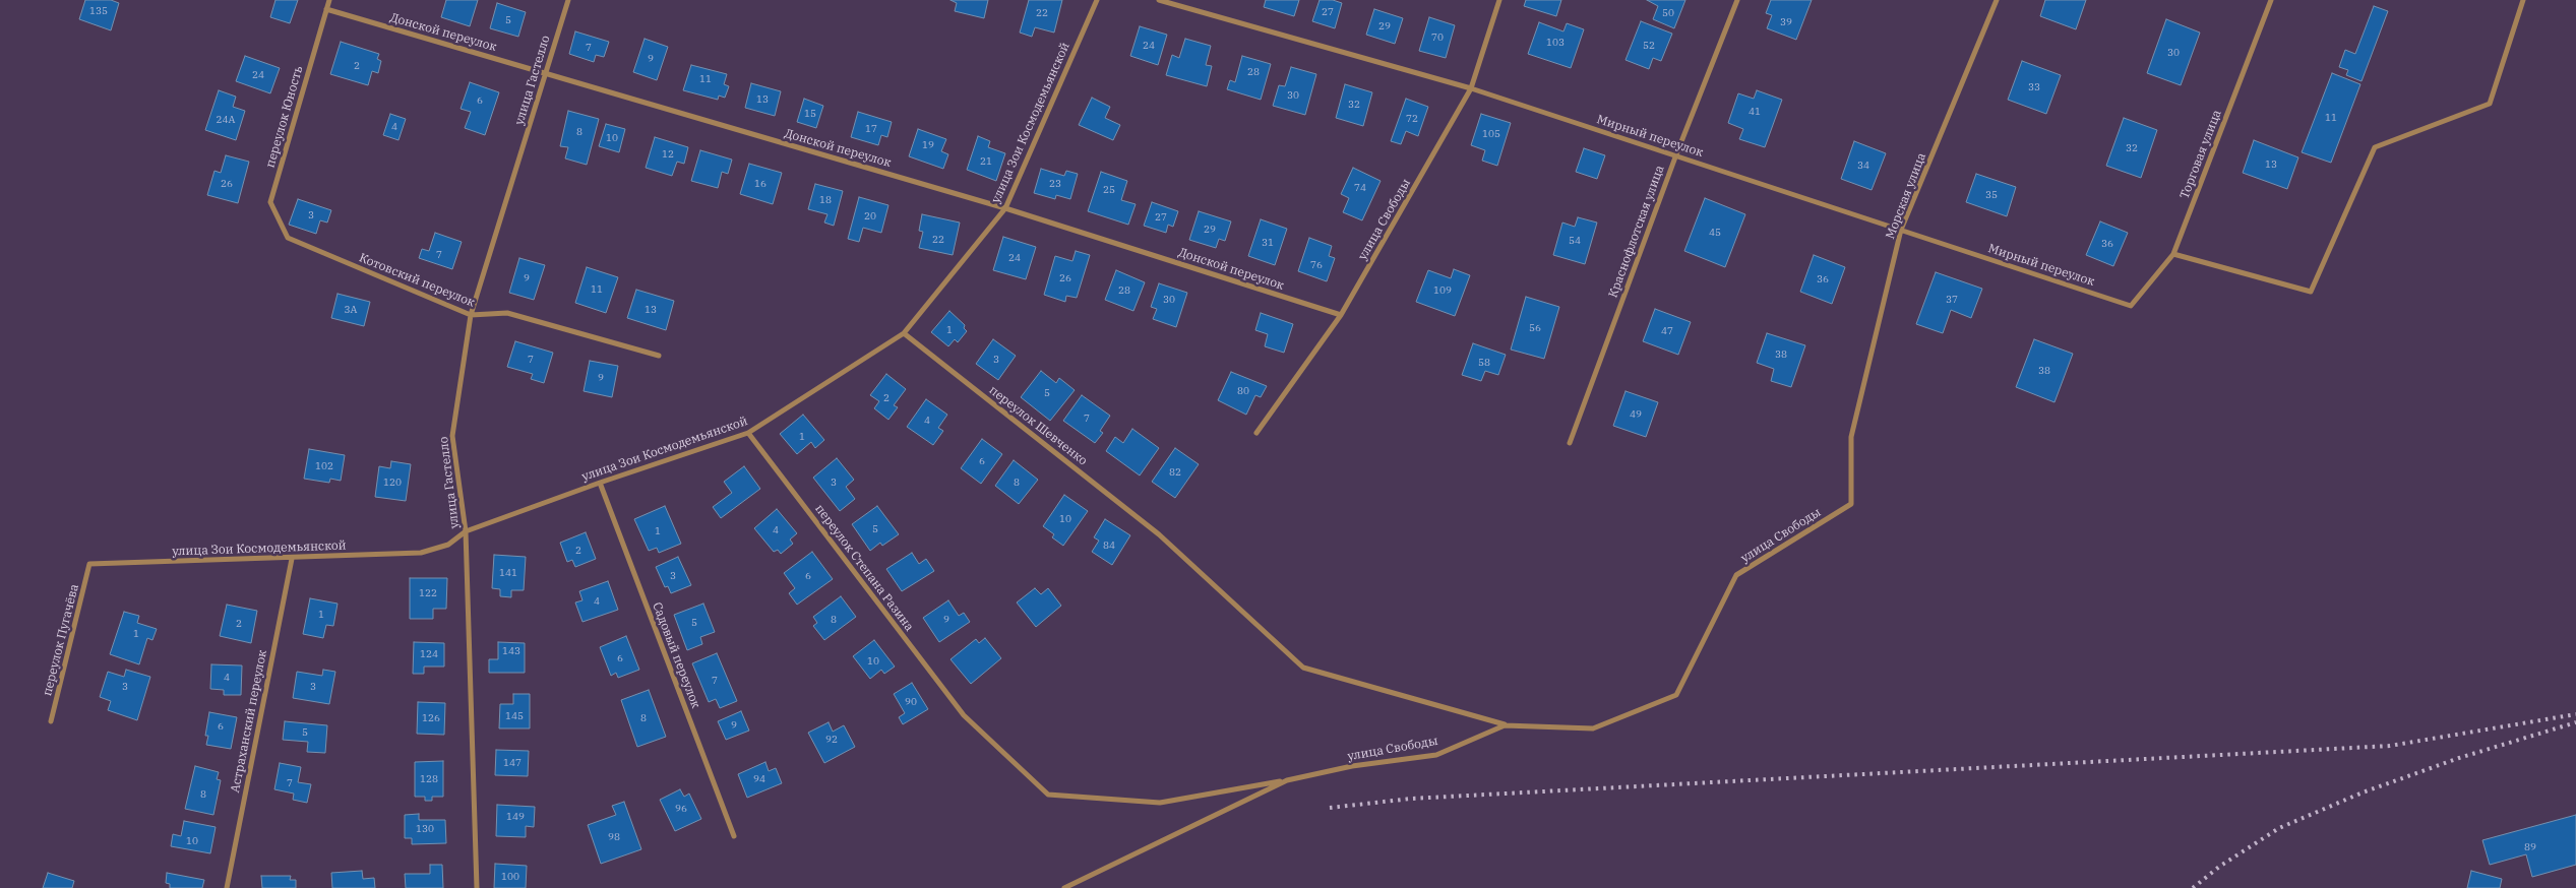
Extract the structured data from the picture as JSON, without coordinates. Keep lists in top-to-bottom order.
{
  "streets": {
    "street": [
      "Донской переулок",
      "улица Гастелло",
      "переулок Юность",
      "улица Зои Космодемьянской",
      "Мирный переулок",
      "Торговая улица",
      "Морская улица",
      "улица Свободы",
      "Краснофлотская улица",
      "Котовский переулок",
      "переулок Шевченко",
      "переулок Степана Разина",
      "переулок Пугачёва",
      "Садовый переулок",
      "Астраханский переулок"
    ]
  },
  "crossings": [
    ["Донской переулок", "улица Гастелло"],
    ["Донской переулок", "переулок Юность"],
    ["Донской переулок", "улица Зои Космодемьянской"],
    ["Донской переулок", "улица Свободы"],
    ["улица Гастелло", "улица Зои Космодемьянской"],
    ["улица Гастелло", "Котовский переулок"],
    ["переулок Юность", "Котовский переулок"],
    ["улица Зои Космодемьянской", "переулок Шевченко"],
    ["улица Зои Космодемьянской", "переулок Степана Разина"],
    ["улица Зои Космодемьянской", "переулок Пугачёва"],
    ["улица Зои Космодемьянской", "Садовый переулок"],
    ["улица Зои Космодемьянской", "Астраханский переулок"],
    ["Мирный переулок", "Торговая улица"],
    ["Мирный переулок", "Морская улица"],
    ["Мирный переулок", "улица Свободы"],
    ["Мирный переулок", "Краснофлотская улица"],
    ["Морская улица", "улица Свободы"],
    ["улица Свободы", "переулок Шевченко"],
    ["улица Свободы", "переулок Степана Разина"]
  ],
  "house_numbers": [
    "135",
    "27",
    "22",
    "50",
    "5",
    "39",
    "29",
    "70",
    "103",
    "24",
    "52",
    "7",
    "30",
    "9",
    "2",
    "28",
    "24",
    "11",
    "33",
    "30",
    "13",
    "6",
    "32",
    "41",
    "15",
    "11",
    "72",
    "24А",
    "4",
    "17",
    "8",
    "105",
    "10",
    "19",
    "32",
    "12",
    "21",
    "13",
    "34",
    "26",
    "16",
    "23",
    "74",
    "25",
    "35",
    "18",
    "3",
    "20",
    "27",
    "29",
    "45",
    "22",
    "54",
    "31",
    "36",
    "7",
    "24",
    "76",
    "9",
    "26",
    "36",
    "11",
    "28",
    "109",
    "30",
    "37",
    "3А",
    "13",
    "56",
    "1",
    "47",
    "38",
    "7",
    "3",
    "58",
    "38",
    "9",
    "80",
    "5",
    "2",
    "49",
    "7",
    "4",
    "1",
    "6",
    "102",
    "82",
    "120",
    "3",
    "8",
    "10",
    "5",
    "4",
    "1",
    "84",
    "2",
    "141",
    "3",
    "6",
    "122",
    "4",
    "1",
    "8",
    "9",
    "5",
    "2",
    "1",
    "143",
    "124",
    "6",
    "10",
    "4",
    "7",
    "3",
    "3",
    "90",
    "145",
    "126",
    "8",
    "9",
    "6",
    "5",
    "92",
    "147",
    "128",
    "94",
    "7",
    "8",
    "96",
    "149",
    "130",
    "98",
    "10",
    "89",
    "100"
  ]
}
